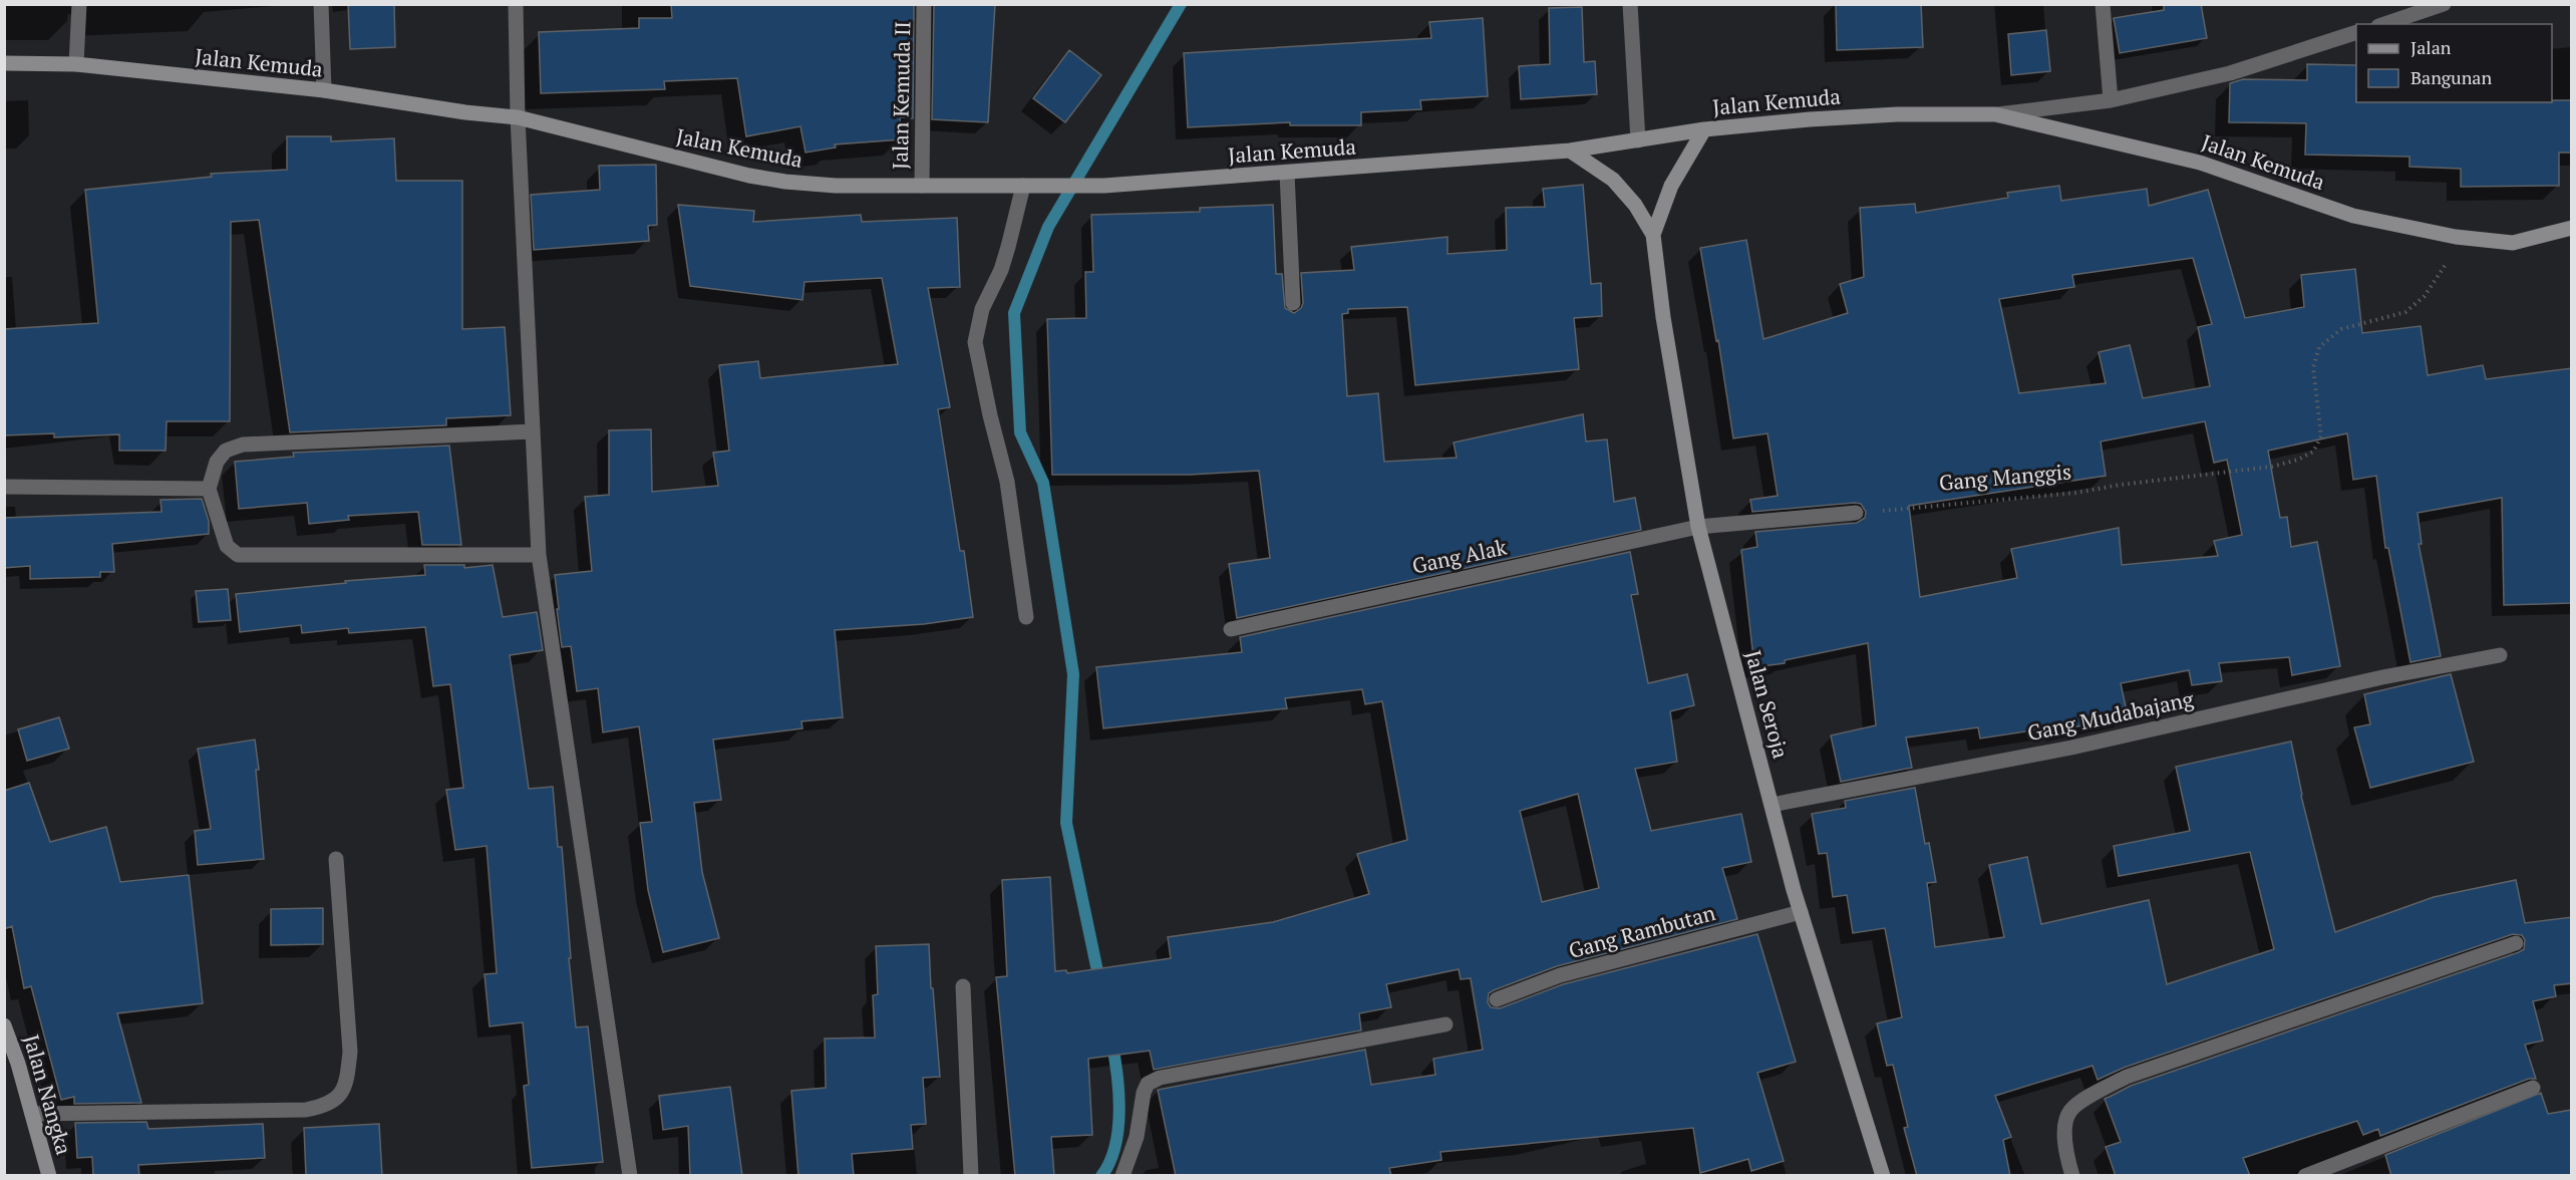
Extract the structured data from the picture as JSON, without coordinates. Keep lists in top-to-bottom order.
{
  "streets": {
    "street": [
      "Jalan Kemuda",
      "Jalan Kemuda II",
      "Gang Alak",
      "Jalan Seroja",
      "Gang Mudabajang",
      "Gang Rambutan",
      "Jalan Nangka"
    ],
    "path": ["Gang Manggis"]
  },
  "crossings": [
    ["Jalan Kemuda", "Jalan Kemuda II"],
    ["Jalan Kemuda", "Gang Manggis"],
    ["Jalan Kemuda", "Jalan Seroja"],
    ["Gang Alak", "Jalan Seroja"],
    ["Jalan Seroja", "Gang Mudabajang"],
    ["Jalan Seroja", "Gang Rambutan"]
  ],
  "legend": ["Jalan", "Bangunan"]
}
